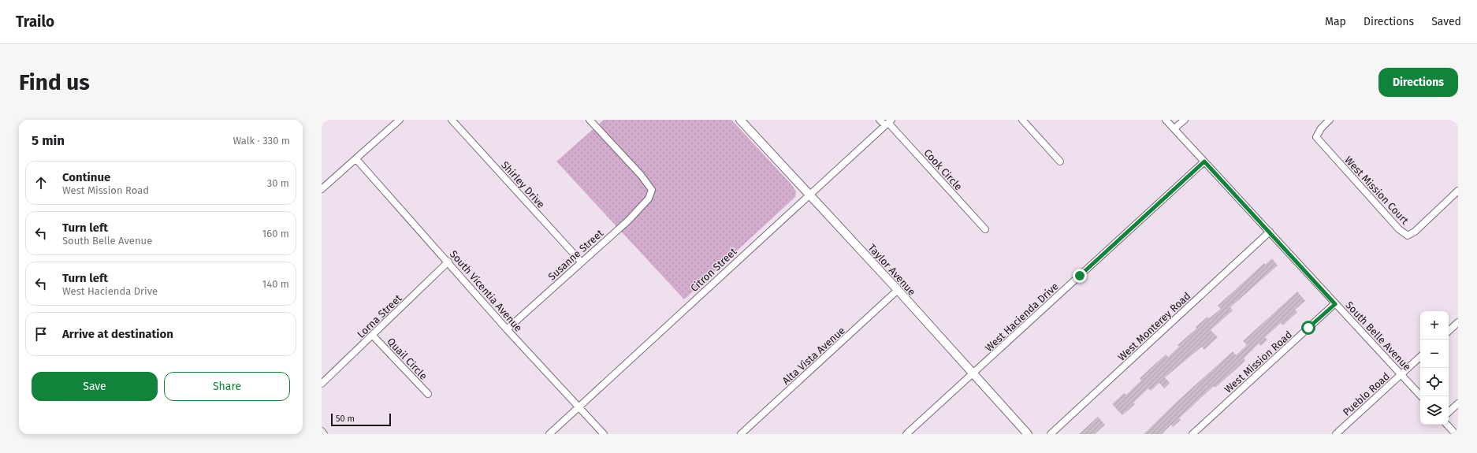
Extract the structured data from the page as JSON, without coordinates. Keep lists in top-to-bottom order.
{
  "streets": {
    "street": [
      "Cook Circle",
      "Shirley Drive",
      "West Mission Court",
      "Susanne Street",
      "Citron Street",
      "Taylor Avenue",
      "South Vicentia Avenue",
      "Lorna Street",
      "West Hacienda Drive",
      "West Monterey Road",
      "South Belle Avenue",
      "Alta Vista Avenue",
      "Quail Circle",
      "West Mission Road",
      "Pueblo Road"
    ]
  },
  "crossings": [
    ["Cook Circle", "Citron Street"],
    ["Shirley Drive", "Susanne Street"],
    ["Susanne Street", "South Vicentia Avenue"],
    ["Citron Street", "Taylor Avenue"],
    ["Citron Street", "South Vicentia Avenue"],
    ["Taylor Avenue", "West Hacienda Drive"],
    ["Taylor Avenue", "Alta Vista Avenue"],
    ["South Vicentia Avenue", "Lorna Street"],
    ["Lorna Street", "Quail Circle"],
    ["West Hacienda Drive", "South Belle Avenue"],
    ["West Monterey Road", "South Belle Avenue"],
    ["South Belle Avenue", "West Mission Road"],
    ["South Belle Avenue", "Pueblo Road"]
  ],
  "scale_bar": "50 m",
  "page": {
    "header": "Trailo",
    "nav": ["Map", "Directions", "Saved"],
    "buttons": [
      "Directions",
      ["Save", "Share"]
    ],
    "title": "Find us",
    "heading": ["5 min", "Walk · 330 m"],
    "list": [
      ["Continue", "West Mission Road", "30 m"],
      ["Turn left", "South Belle Avenue", "160 m"],
      ["Turn left", "West Hacienda Drive", "140 m"],
      "Arrive at destination"
    ],
    "map_buttons": ["+", "−"],
    "scale": "50 m"
  }
}
